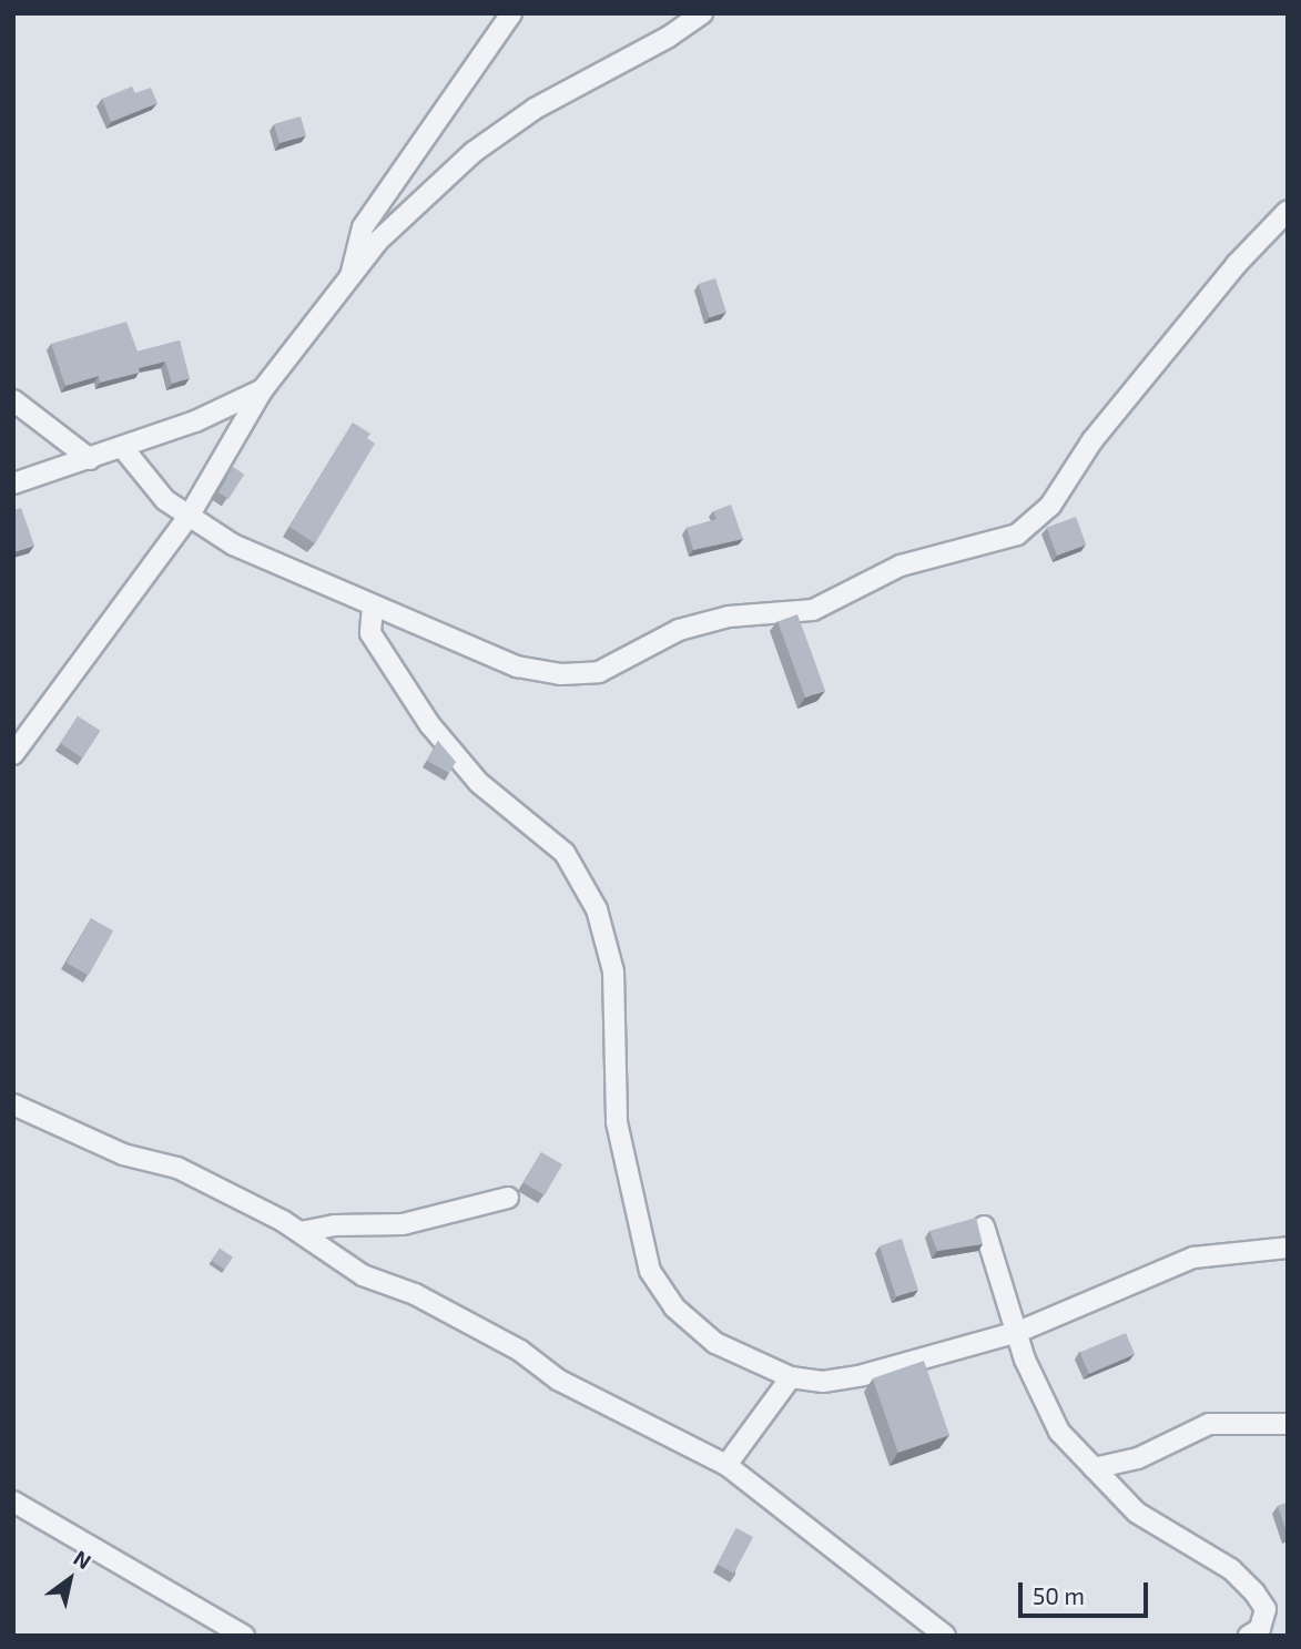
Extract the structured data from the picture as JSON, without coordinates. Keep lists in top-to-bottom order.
{
  "scale_bar": "50 m",
  "north": "top right"
}
